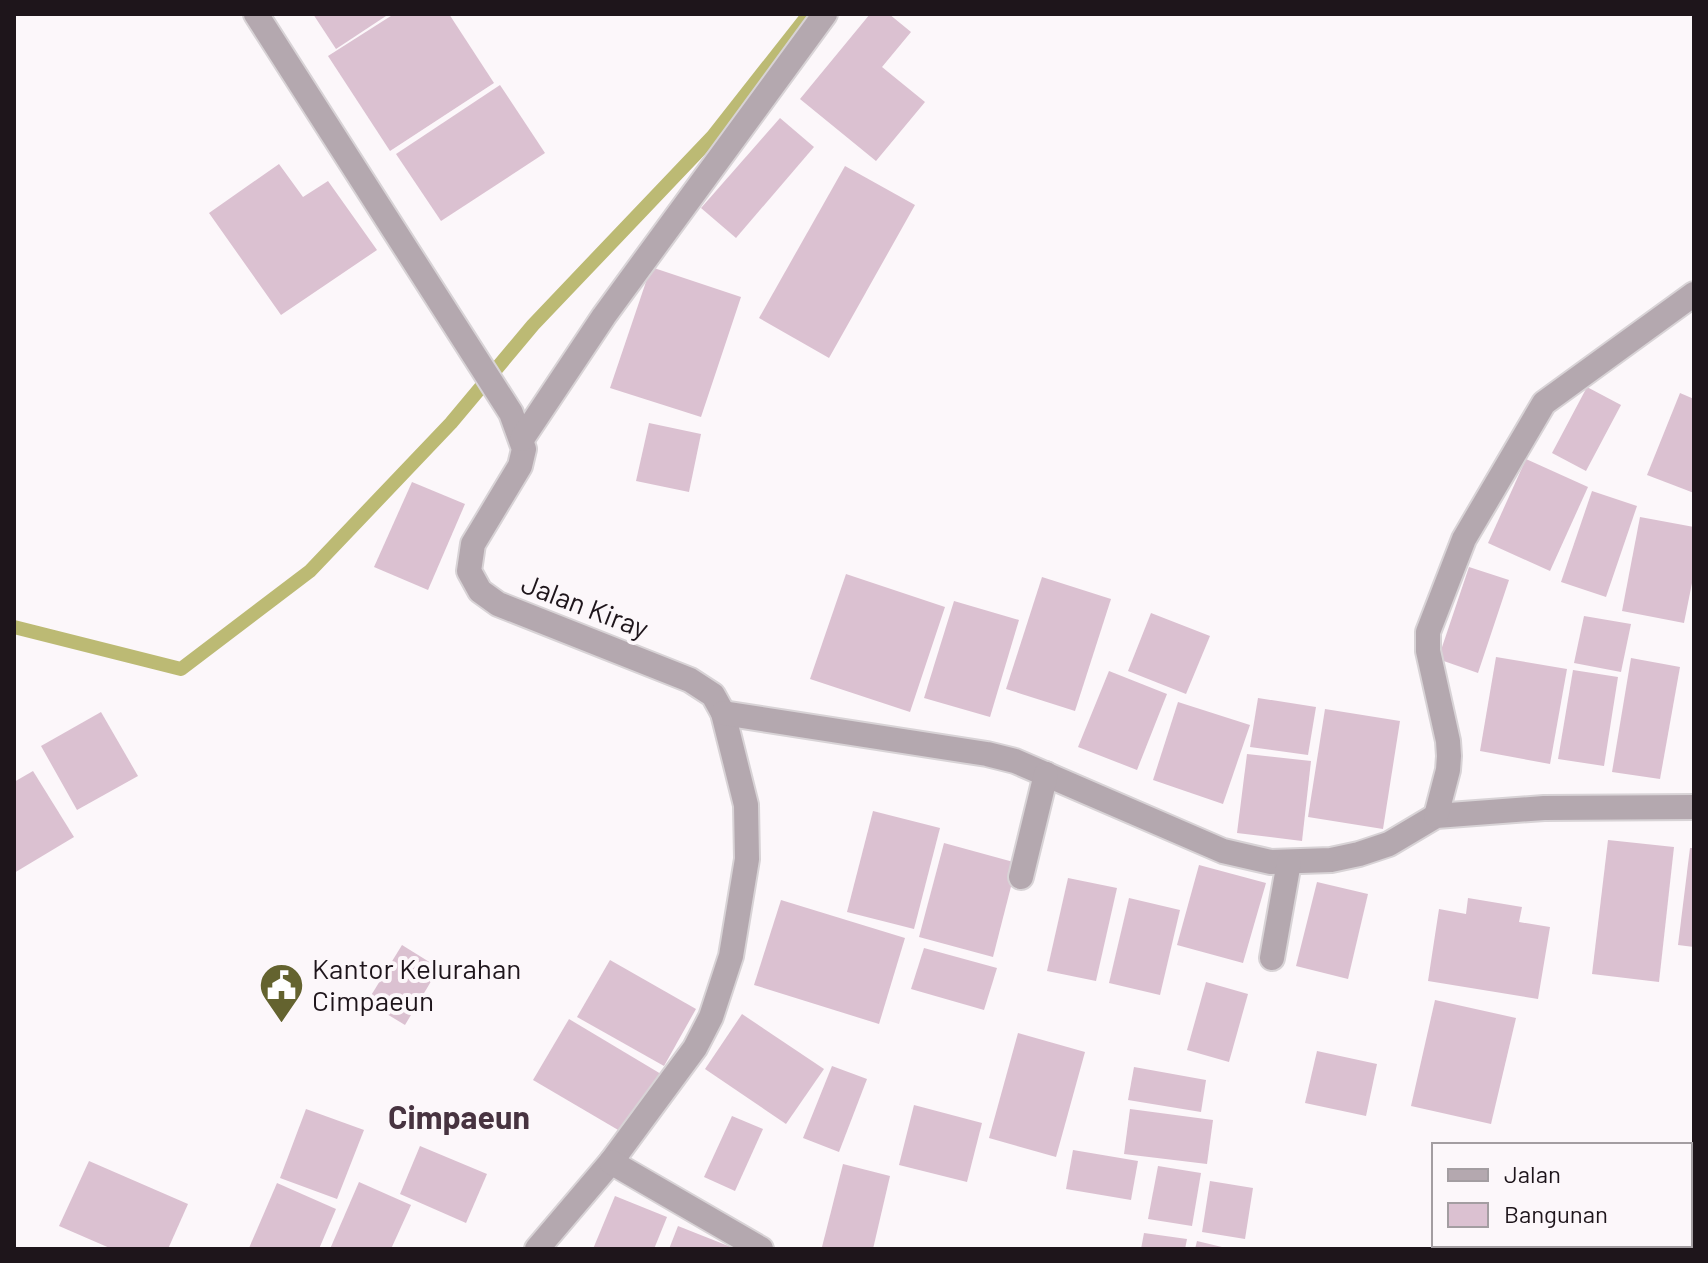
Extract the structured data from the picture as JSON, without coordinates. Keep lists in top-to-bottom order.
{
  "streets": {
    "street": ["Jalan Kiray"]
  },
  "districts": ["Cimpaeun"],
  "places": {
    "public building": ["Kantor Kelurahan Cimpaeun"]
  },
  "legend": ["Jalan", "Bangunan"]
}
